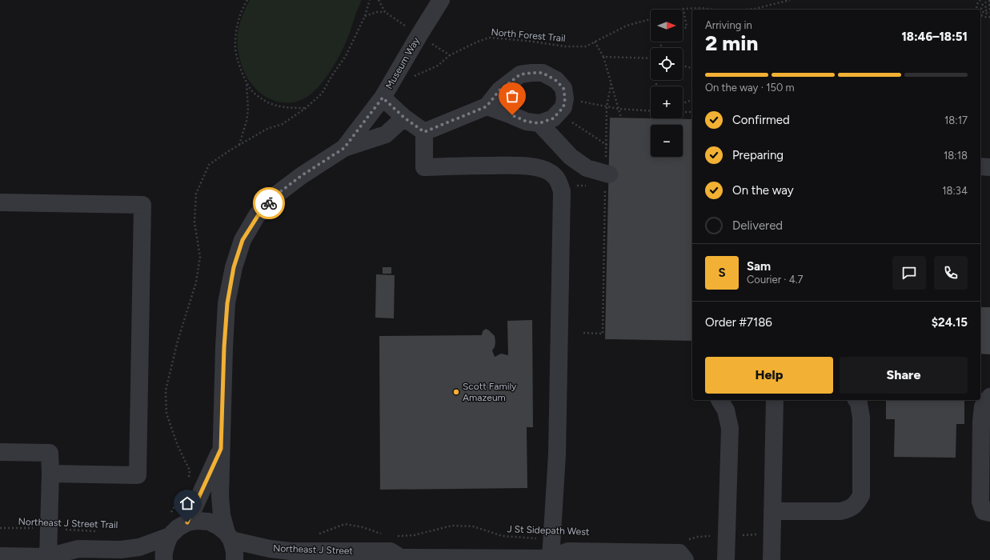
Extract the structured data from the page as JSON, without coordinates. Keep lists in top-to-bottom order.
{
  "streets": {
    "street": ["Museum Way", "Northeast J Street"],
    "path": ["North Forest Trail", "Northeast J Street Trail", "J St Sidepath West"]
  },
  "crossings": [
    ["Museum Way", "Northeast J Street"]
  ],
  "places": ["Scott Family Amazeum"],
  "north": "right",
  "page": {
    "map_buttons": ["+", "−"],
    "heading": ["2 min", "Arriving in", "18:46–18:51"],
    "panel": [
      "Sam",
      "Courier · 4.7",
      "Order #7186",
      "$24.15"
    ],
    "bar": "On the way · 150 m",
    "list": [
      ["Confirmed", "18:17"],
      ["Preparing", "18:18"],
      ["On the way", "18:34"],
      "Delivered"
    ],
    "round": "S",
    "buttons": ["Help", "Share"]
  }
}
